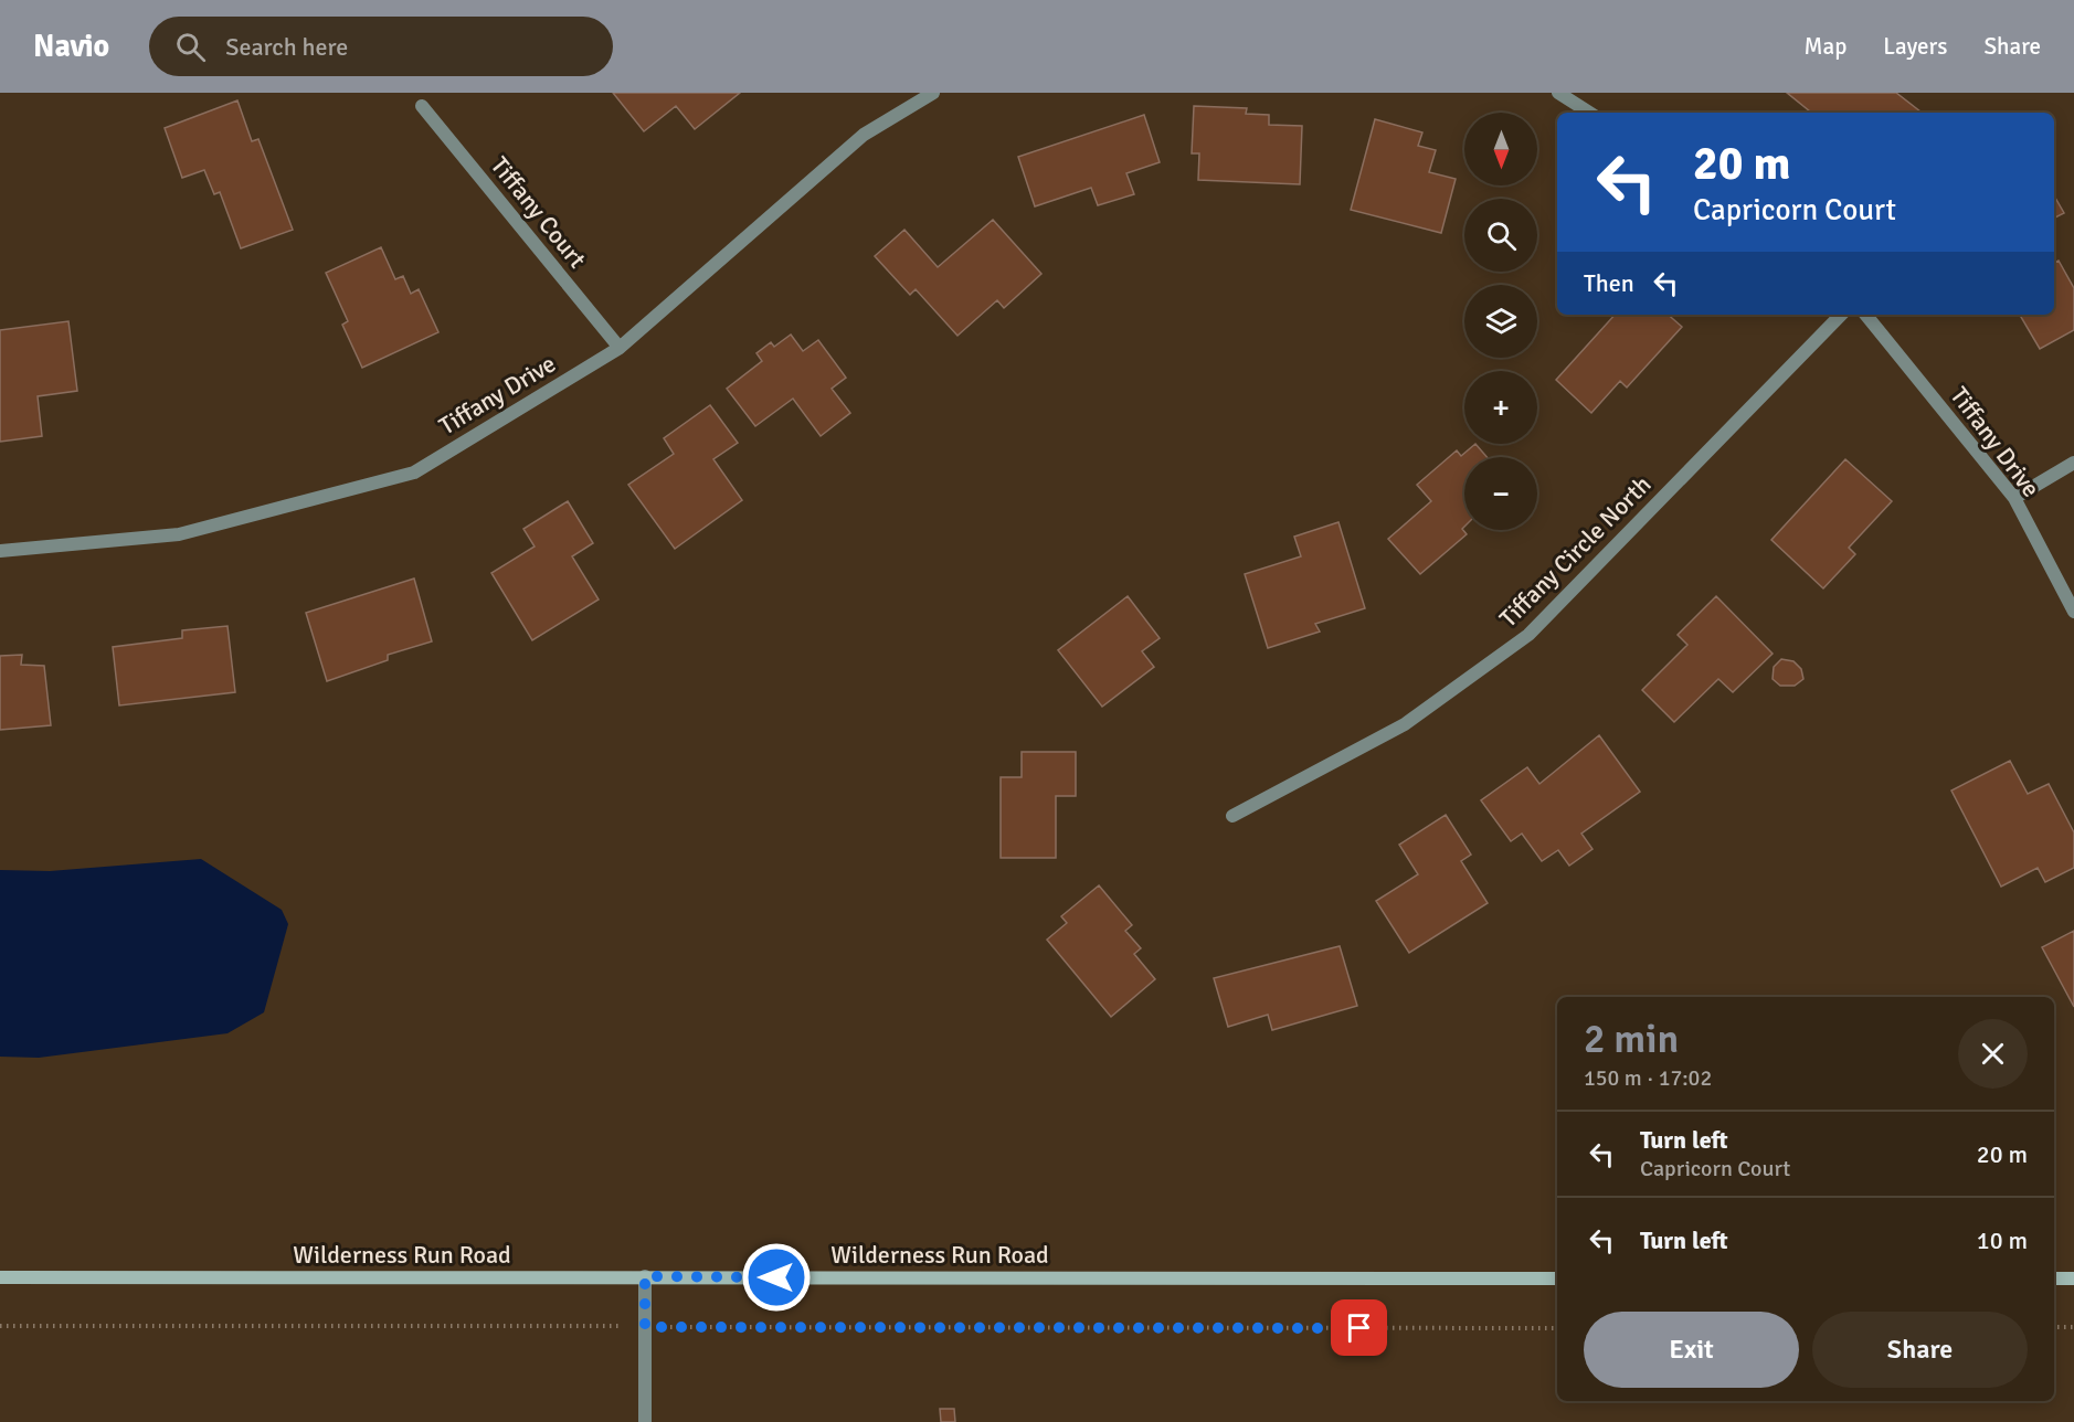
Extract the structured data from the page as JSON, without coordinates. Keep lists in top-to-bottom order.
{
  "streets": {
    "street": [
      "Tiffany Court",
      "Tiffany Drive",
      "Tiffany Circle North",
      "Wilderness Run Road"
    ]
  },
  "crossings": [
    ["Tiffany Court", "Tiffany Drive"]
  ],
  "north": "bottom",
  "page": {
    "header": "Navio",
    "search": "Search here",
    "nav": ["Map", "Layers", "Share"],
    "map_buttons": ["+", "−"],
    "turn": ["20 m", "Capricorn Court"],
    "then": "Then",
    "heading": ["2 min", "150 m · 17:02"],
    "list": [
      {
        "name": "Turn left",
        "note": "Capricorn Court",
        "value": "20 m"
      },
      {
        "name": "Turn left",
        "value": "10 m"
      }
    ],
    "buttons": ["Exit", "Share"]
  }
}
